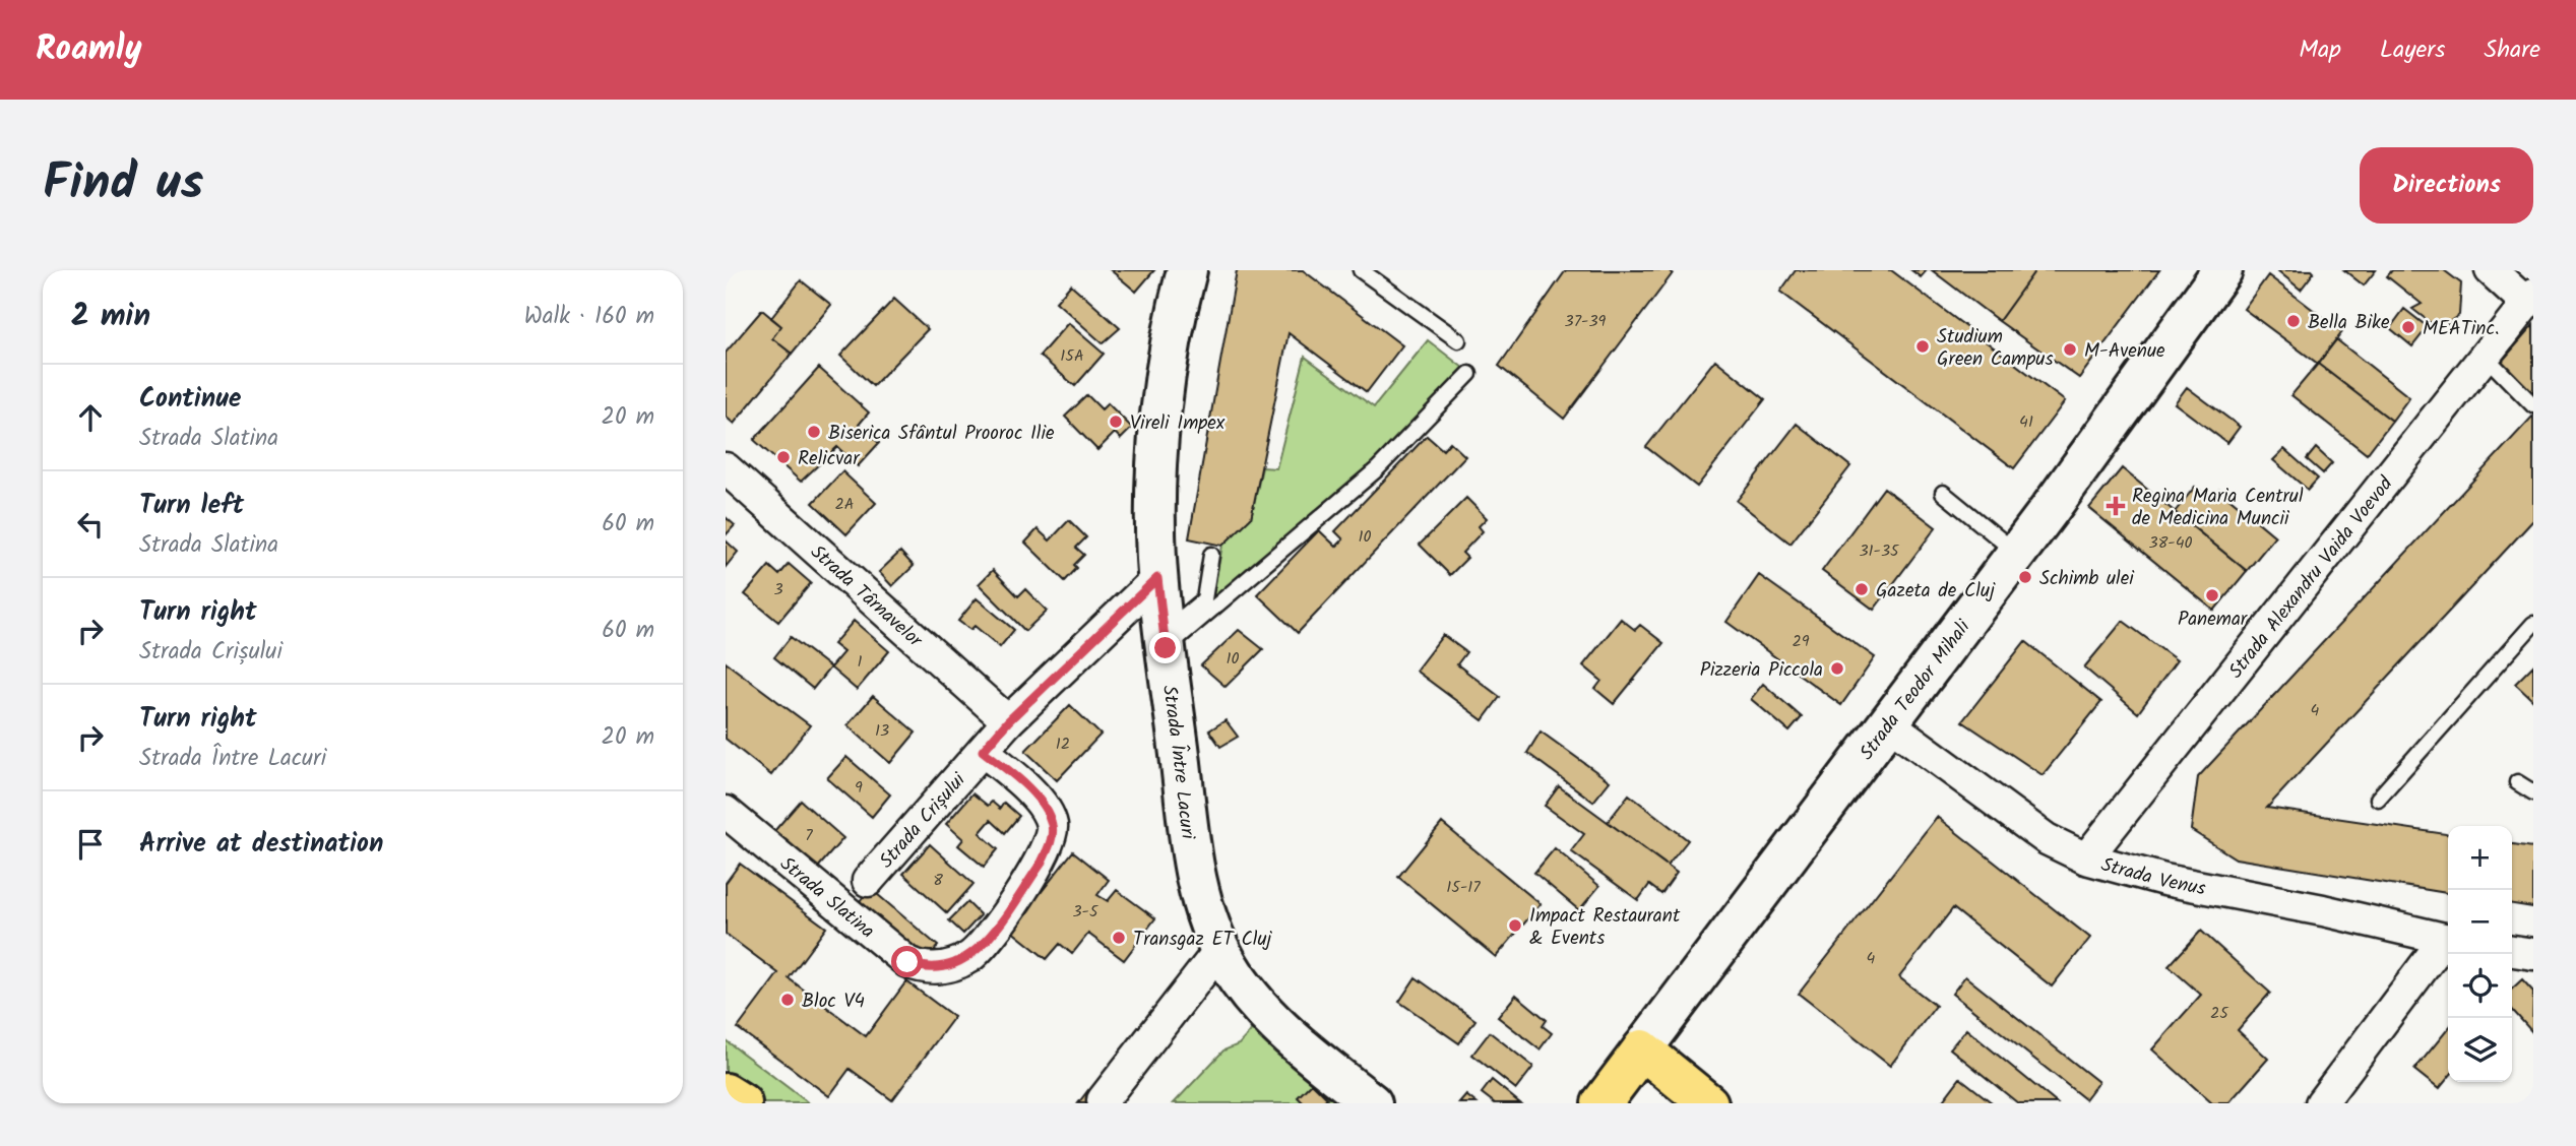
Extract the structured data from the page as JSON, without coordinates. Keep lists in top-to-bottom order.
{
  "streets": {
    "main road": ["Strada Teodor Mihali", "Strada Între Lacuri"],
    "street": [
      "Strada Alexandru Vaida Voevod",
      "Strada Târnavelor",
      "Strada Crișului",
      "Strada Venus",
      "Strada Slatina"
    ]
  },
  "crossings": [
    ["Strada Alexandru Vaida Voevod", "Strada Venus"],
    ["Strada Târnavelor", "Strada Crișului"],
    ["Strada Teodor Mihali", "Strada Venus"],
    ["Strada Între Lacuri", "Strada Crișului"],
    ["Strada Crișului", "Strada Slatina"]
  ],
  "places": {
    "other": [
      "Bella Bike",
      "MEATinc.",
      "Studium Green Campus",
      "M-Avenue",
      "Vireli Impex",
      "Biserica Sfântul Prooroc Ilie",
      "Relicvar",
      "Schimb ulei",
      "Gazeta de Cluj",
      "Panemar",
      "Pizzeria Piccola",
      "Impact Restaurant & Events",
      "Transgaz ET Cluj",
      "Bloc V4"
    ],
    "health": ["Regina Maria Centrul de Medicina Muncii"]
  },
  "house_numbers": [
    "37-39",
    "15A",
    "41",
    "2A",
    "10",
    "38-40",
    "31-35",
    "3",
    "29",
    "10",
    "1",
    "4",
    "13",
    "12",
    "9",
    "7",
    "8",
    "15-17",
    "3-5",
    "4",
    "25"
  ],
  "page": {
    "header": "Roamly",
    "nav": ["Map", "Layers", "Share"],
    "title": "Find us",
    "buttons": "Directions",
    "heading": ["2 min", "Walk · 160 m"],
    "list": [
      ["Continue", "Strada Slatina", "20 m"],
      ["Turn left", "Strada Slatina", "60 m"],
      ["Turn right", "Strada Crișului", "60 m"],
      ["Turn right", "Strada Între Lacuri", "20 m"],
      "Arrive at destination"
    ],
    "map_buttons": ["+", "−"]
  }
}
